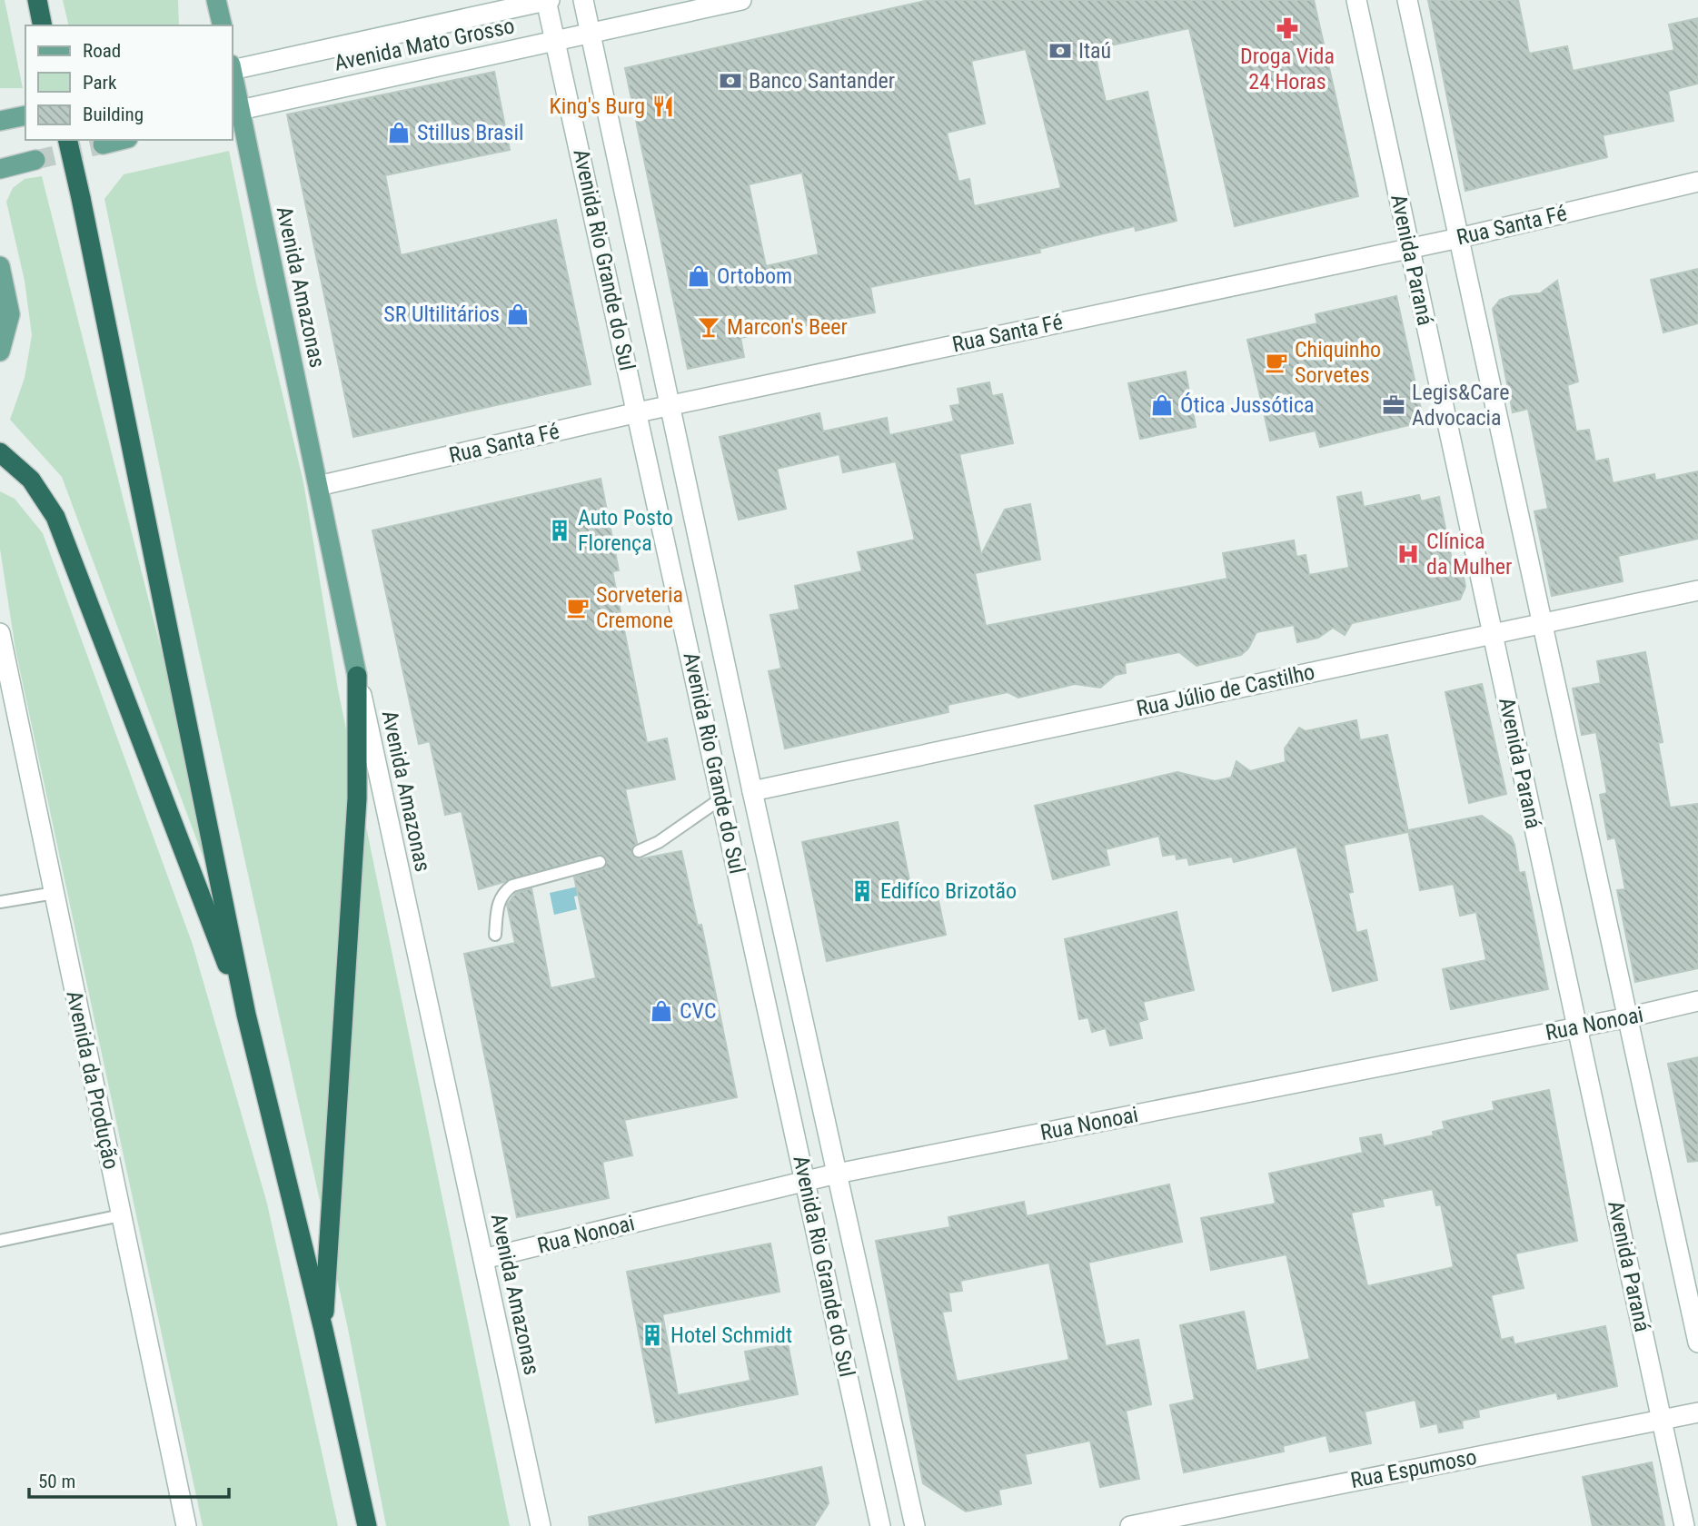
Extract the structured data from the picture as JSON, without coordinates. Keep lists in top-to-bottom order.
{
  "streets": {
    "main road": ["Avenida Amazonas"],
    "street": [
      "Avenida Mato Grosso",
      "Rua Santa Fé",
      "Avenida Rio Grande do Sul",
      "Avenida Paraná",
      "Rua Júlio de Castilho",
      "Rua Nonoai",
      "Avenida da Produção",
      "Rua Espumoso"
    ]
  },
  "crossings": [
    ["Avenida Mato Grosso", "Avenida Rio Grande do Sul"],
    ["Avenida Mato Grosso", "Avenida Amazonas"],
    ["Rua Santa Fé", "Avenida Rio Grande do Sul"],
    ["Rua Santa Fé", "Avenida Paraná"],
    ["Rua Santa Fé", "Avenida Amazonas"],
    ["Avenida Rio Grande do Sul", "Rua Júlio de Castilho"],
    ["Avenida Rio Grande do Sul", "Rua Nonoai"],
    ["Avenida Paraná", "Rua Júlio de Castilho"],
    ["Avenida Paraná", "Rua Nonoai"],
    ["Avenida Paraná", "Rua Espumoso"],
    ["Avenida Amazonas", "Rua Nonoai"]
  ],
  "places": {
    "pharmacy": ["Droga Vida 24 Horas"],
    "bank": ["Itaú", "Banco Santander"],
    "restaurant": ["King's Burg"],
    "shop": [
      "Stillus Brasil",
      "Ortobom",
      "SR Ultilitários",
      "Ótica Jussótica",
      "CVC"
    ],
    "bar": ["Marcon's Beer"],
    "cafe": ["Chiquinho Sorvetes", "Sorveteria Cremone"],
    "office": ["Legis&Care Advocacia"],
    "building": ["Auto Posto Florença", "Edifíco Brizotão", "Hotel Schmidt"],
    "hospital": ["Clínica da Mulher"]
  },
  "legend": ["Road", "Park", "Building"],
  "scale_bar": "50 m"
}
